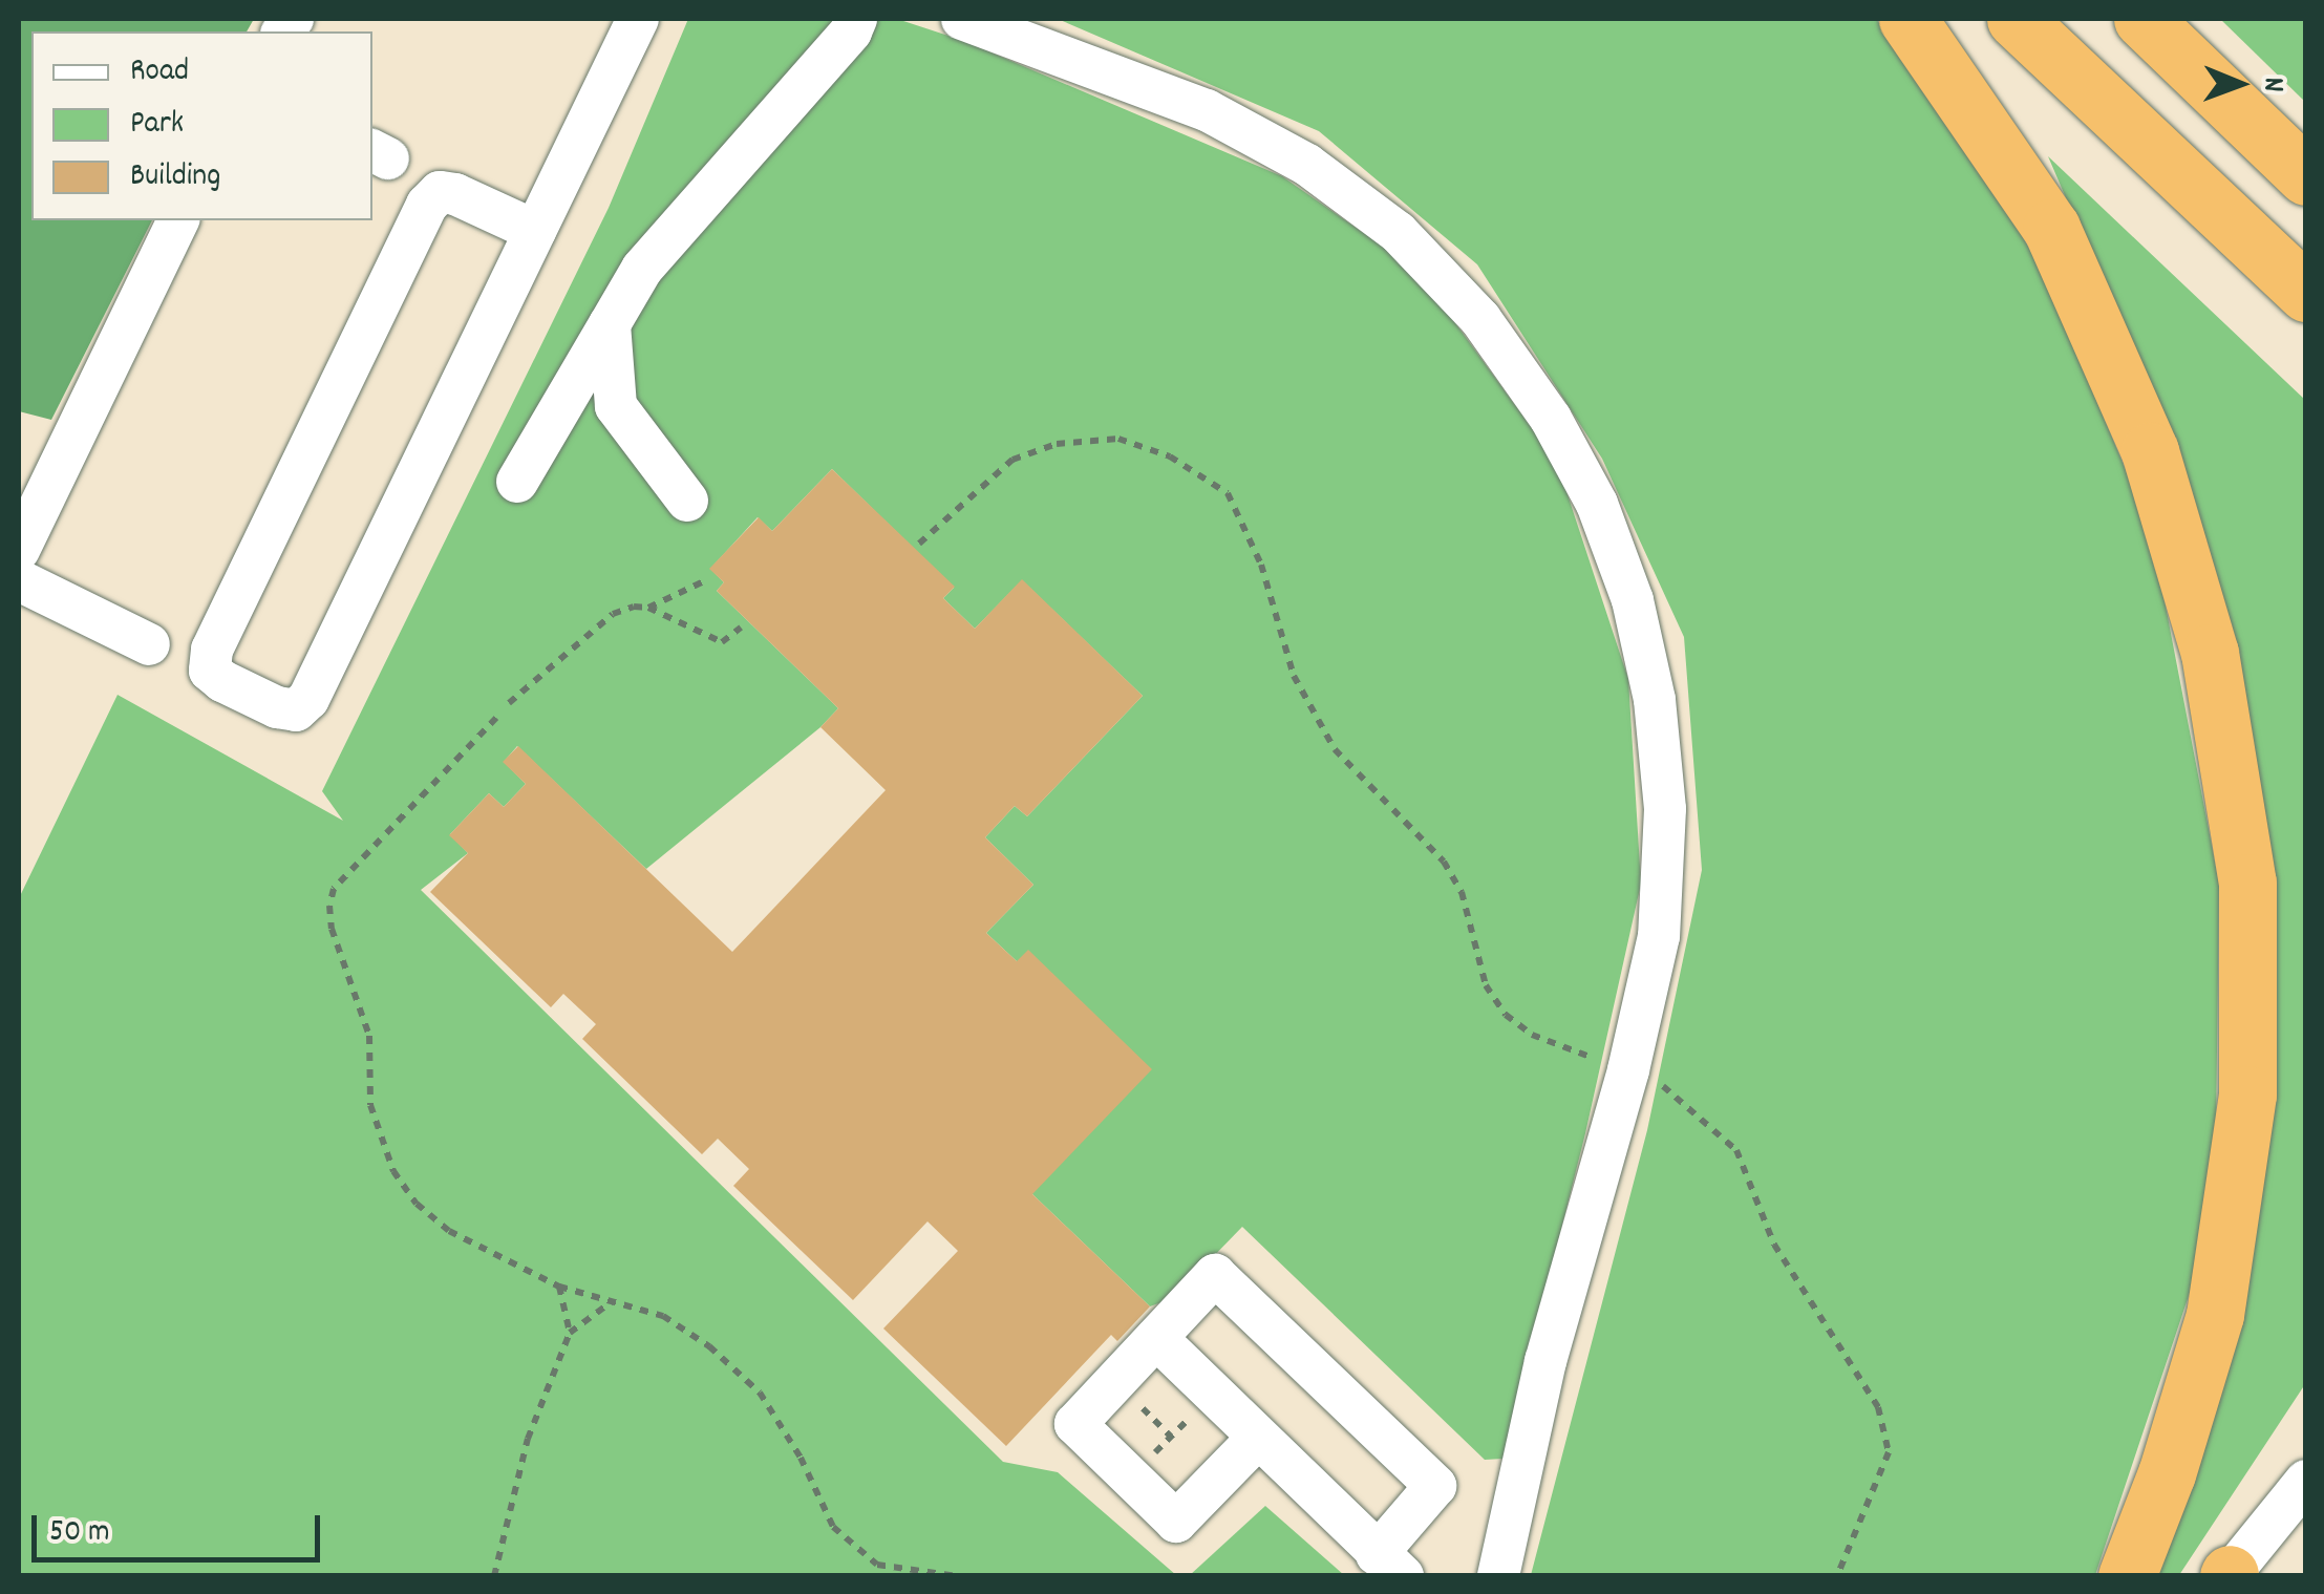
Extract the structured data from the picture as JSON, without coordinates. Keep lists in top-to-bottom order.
{
  "legend": ["Road", "Park", "Building"],
  "scale_bar": "50 m",
  "north": "right"
}
